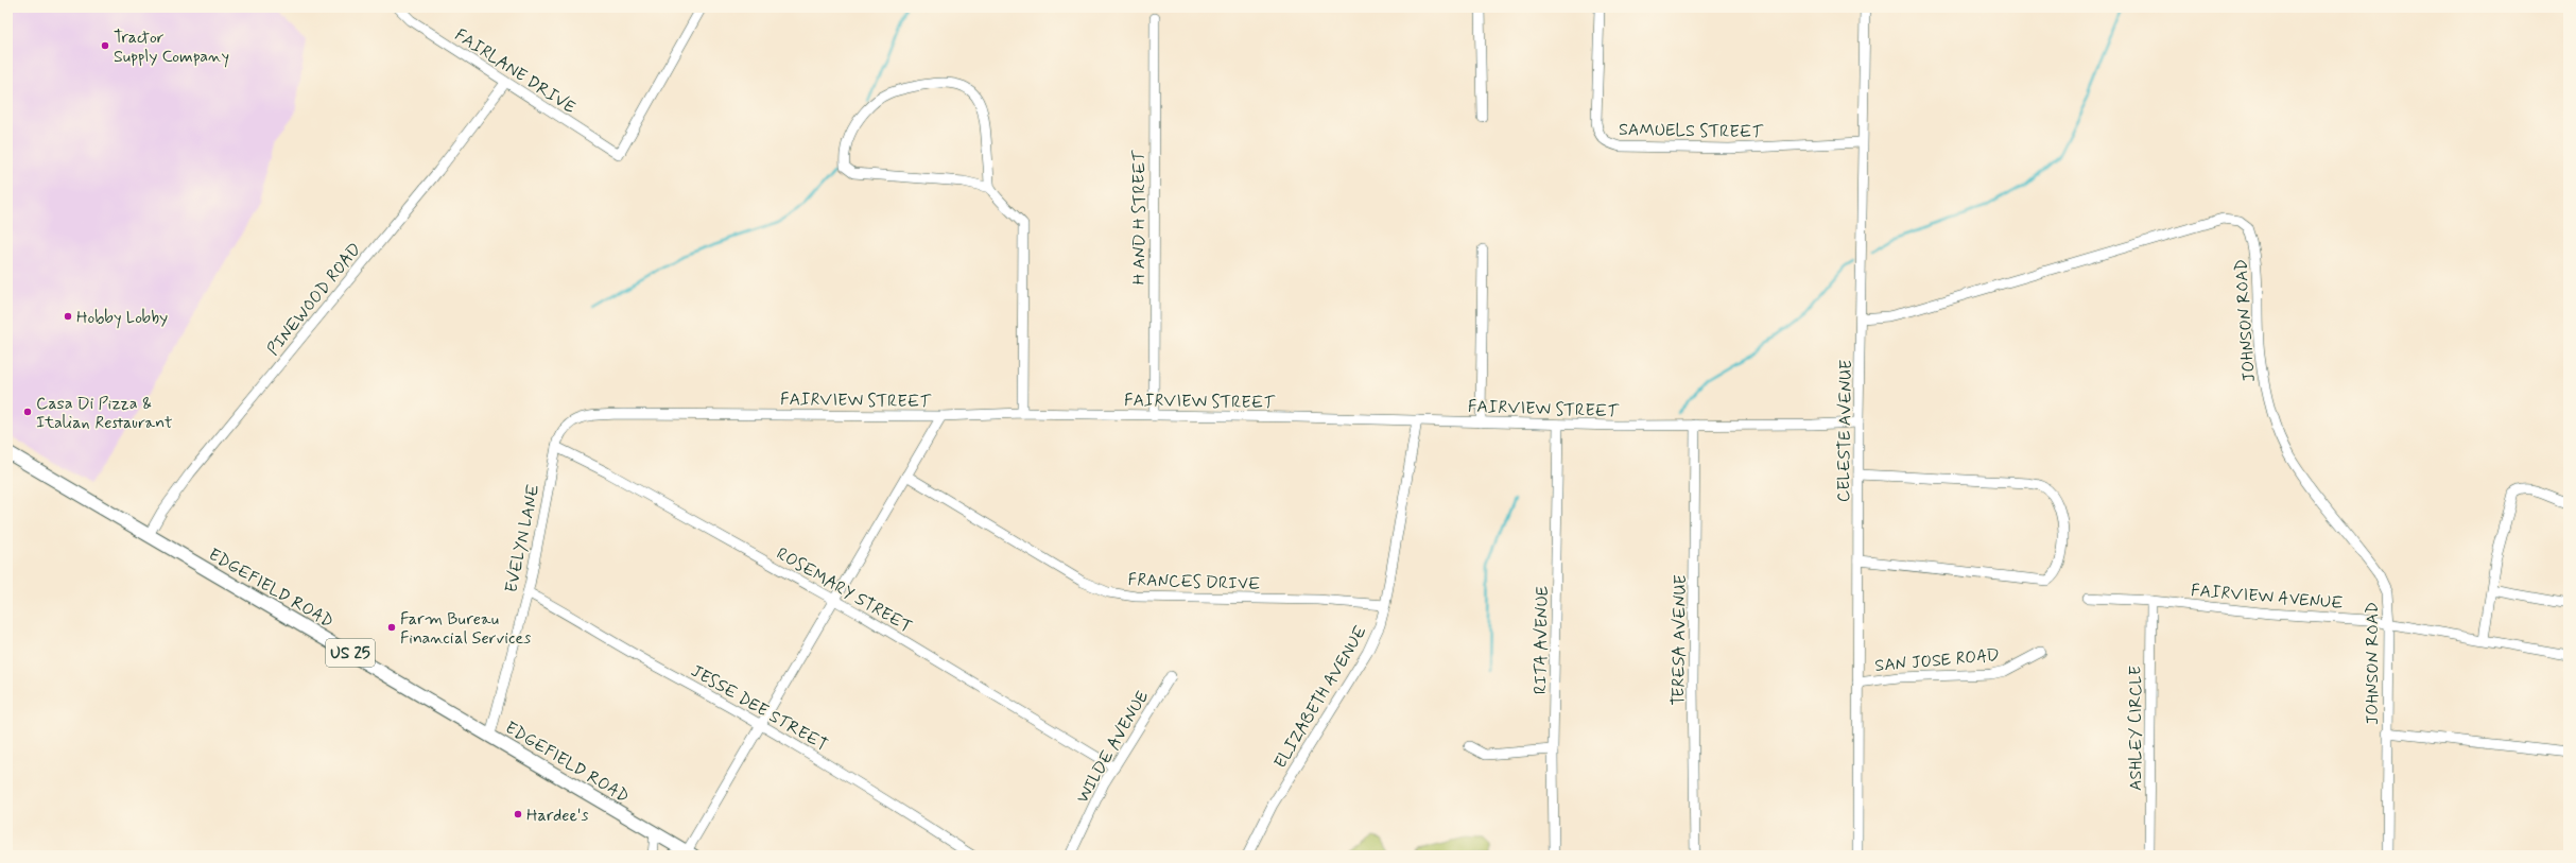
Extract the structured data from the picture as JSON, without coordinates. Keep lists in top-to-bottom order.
{
  "streets": {
    "main road": ["EDGEFIELD ROAD", "US 25"],
    "street": [
      "FAIRLANE DRIVE",
      "SAMUELS STREET",
      "H AND H STREET",
      "PINEWOOD ROAD",
      "JOHNSON ROAD",
      "FAIRVIEW STREET",
      "CELESTE AVENUE",
      "EVELYN LANE",
      "FRANCES DRIVE",
      "ROSEMARY STREET",
      "FAIRVIEW AVENUE",
      "RITA AVENUE",
      "TERESA AVENUE",
      "SAN JOSE ROAD",
      "ELIZABETH AVENUE",
      "JESSE DEE STREET",
      "ASHLEY CIRCLE",
      "WILDE AVENUE"
    ]
  },
  "crossings": [
    ["FAIRLANE DRIVE", "PINEWOOD ROAD"],
    ["SAMUELS STREET", "CELESTE AVENUE"],
    ["H AND H STREET", "FAIRVIEW STREET"],
    ["PINEWOOD ROAD", "EDGEFIELD ROAD"],
    ["JOHNSON ROAD", "CELESTE AVENUE"],
    ["JOHNSON ROAD", "FAIRVIEW AVENUE"],
    ["FAIRVIEW STREET", "CELESTE AVENUE"],
    ["FAIRVIEW STREET", "EVELYN LANE"],
    ["FAIRVIEW STREET", "ROSEMARY STREET"],
    ["FAIRVIEW STREET", "RITA AVENUE"],
    ["FAIRVIEW STREET", "TERESA AVENUE"],
    ["FAIRVIEW STREET", "ELIZABETH AVENUE"],
    ["CELESTE AVENUE", "SAN JOSE ROAD"],
    ["EVELYN LANE", "EDGEFIELD ROAD"],
    ["EVELYN LANE", "ROSEMARY STREET"],
    ["EVELYN LANE", "JESSE DEE STREET"],
    ["FRANCES DRIVE", "ELIZABETH AVENUE"],
    ["ROSEMARY STREET", "WILDE AVENUE"],
    ["FAIRVIEW AVENUE", "ASHLEY CIRCLE"]
  ],
  "places": [
    "Tractor Supply Company",
    "Hobby Lobby",
    "Casa Di Pizza & Italian Restaurant",
    "Farm Bureau Financial Services",
    "Hardee's"
  ]
}
